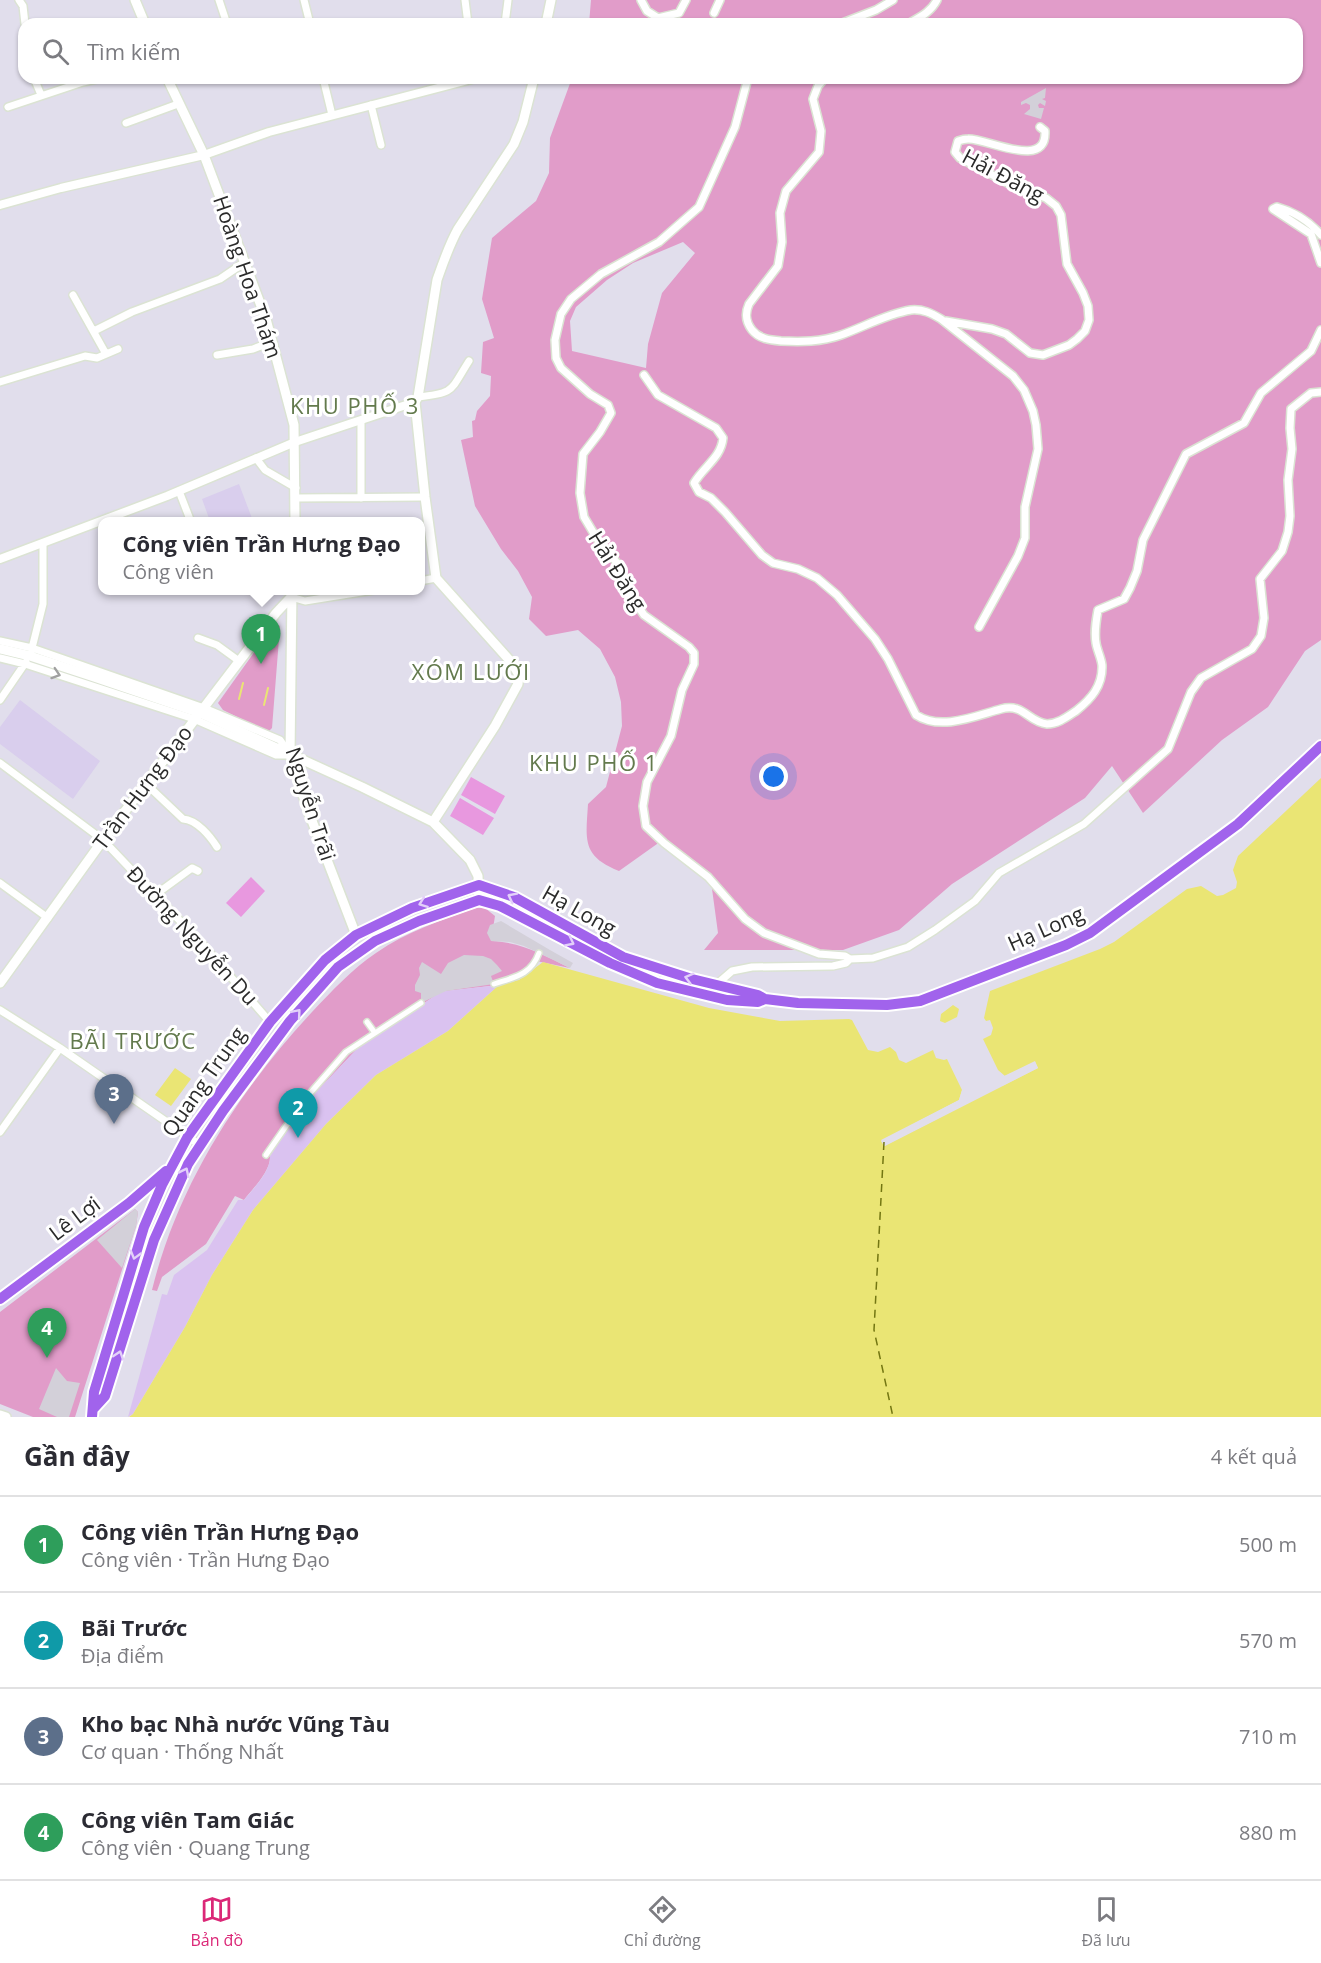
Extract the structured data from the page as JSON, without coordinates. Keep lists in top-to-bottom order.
{
  "streets": {
    "main road": [
      "Hoàng Hoa Thám",
      "Trần Hưng Đạo",
      "Nguyễn Trãi",
      "Hạ Long",
      "Quang Trung",
      "Lê Lợi"
    ],
    "street": ["Hải Đăng", "Đường Nguyễn Du"]
  },
  "crossings": [
    ["Trần Hưng Đạo", "Đường Nguyễn Du"],
    ["Nguyễn Trãi", "Quang Trung"],
    ["Hạ Long", "Quang Trung"],
    ["Đường Nguyễn Du", "Quang Trung"],
    ["Quang Trung", "Lê Lợi"]
  ],
  "districts": [
    "KHU PHỐ 3",
    "XÓM LƯỚI",
    "KHU PHỐ 1",
    "BÃI TRƯỚC"
  ],
  "page": {
    "search": "Tìm kiếm",
    "popup": ["Công viên Trần Hưng Đạo", "Công viên"],
    "pins": [
      "1",
      "3",
      "2",
      "4"
    ],
    "heading": ["Gần đây", "4 kết quả"],
    "list": [
      {
        "mark": "1",
        "name": "Công viên Trần Hưng Đạo",
        "note": "Công viên · Trần Hưng Đạo",
        "value": "500 m"
      },
      {
        "mark": "2",
        "name": "Bãi Trước",
        "note": "Địa điểm",
        "value": "570 m"
      },
      {
        "mark": "3",
        "name": "Kho bạc Nhà nước Vũng Tàu",
        "note": "Cơ quan · Thống Nhất",
        "value": "710 m"
      },
      {
        "mark": "4",
        "name": "Công viên Tam Giác",
        "note": "Công viên · Quang Trung",
        "value": "880 m"
      }
    ],
    "nav": ["Bản đồ", "Chỉ đường", "Đã lưu"]
  }
}
